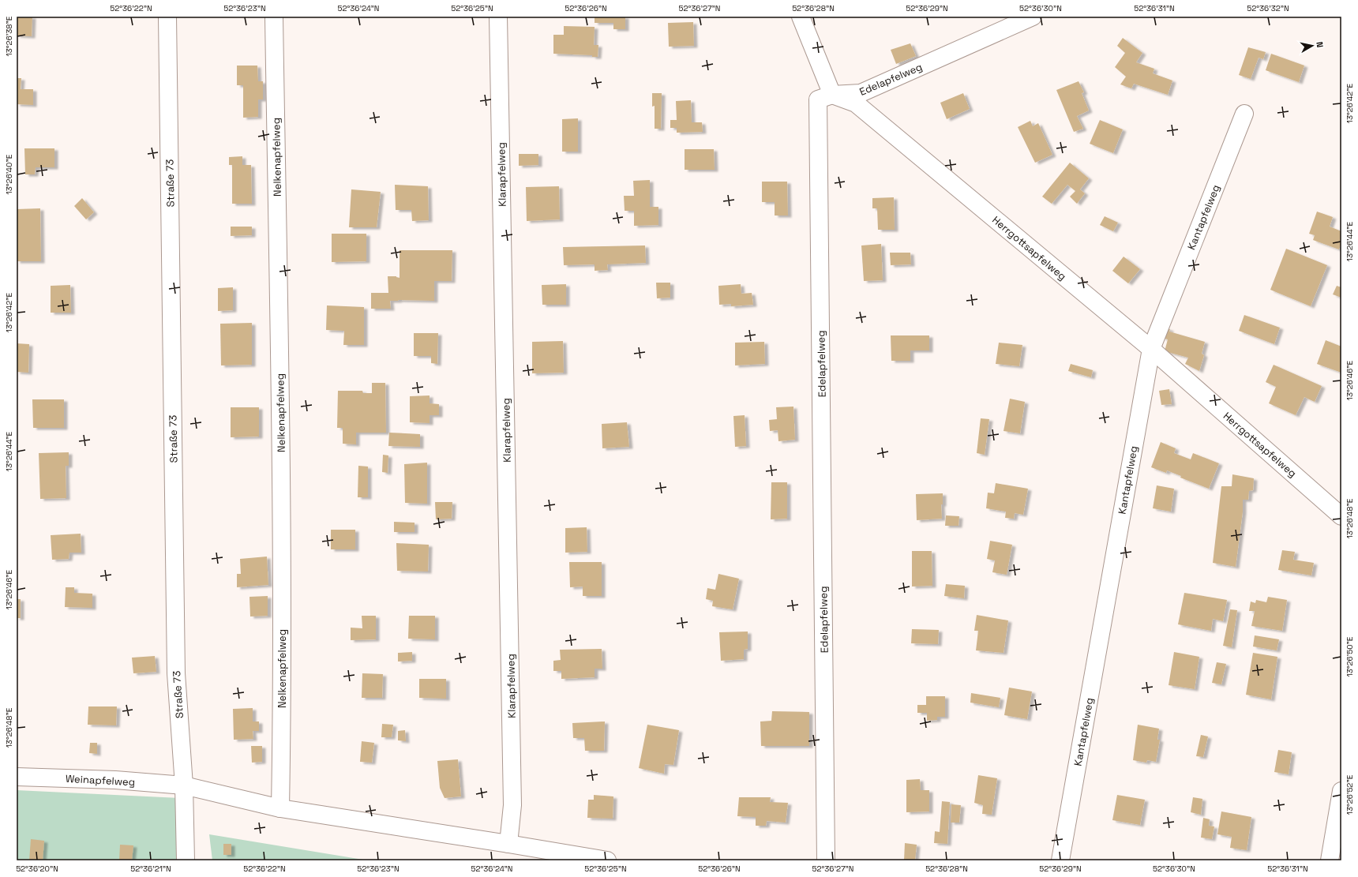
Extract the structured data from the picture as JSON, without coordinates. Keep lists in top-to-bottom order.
{
  "streets": {
    "lane": [
      "Edelapfelweg",
      "Nelkenapfelweg",
      "Klarapfelweg",
      "Straße 73",
      "Kantapfelweg",
      "Herrgottsapfelweg",
      "Weinapfelweg"
    ]
  },
  "crossings": [
    ["Edelapfelweg", "Herrgottsapfelweg"],
    ["Nelkenapfelweg", "Weinapfelweg"],
    ["Klarapfelweg", "Weinapfelweg"],
    ["Straße 73", "Weinapfelweg"],
    ["Kantapfelweg", "Herrgottsapfelweg"]
  ],
  "north": "right",
  "coordinates": [
    "52°36'22\"N",
    "52°36'23\"N",
    "52°36'24\"N",
    "52°36'25\"N",
    "52°36'26\"N",
    "52°36'27\"N",
    "52°36'28\"N",
    "52°36'29\"N",
    "52°36'30\"N",
    "52°36'31\"N",
    "52°36'32\"N",
    "13°26'38\"E",
    "13°26'42\"E",
    "13°26'40\"E",
    "13°26'44\"E",
    "13°26'46\"E",
    "13°26'48\"E",
    "13°26'50\"E",
    "13°26'52\"E",
    "52°36'20\"N",
    "52°36'21\"N"
  ]
}
